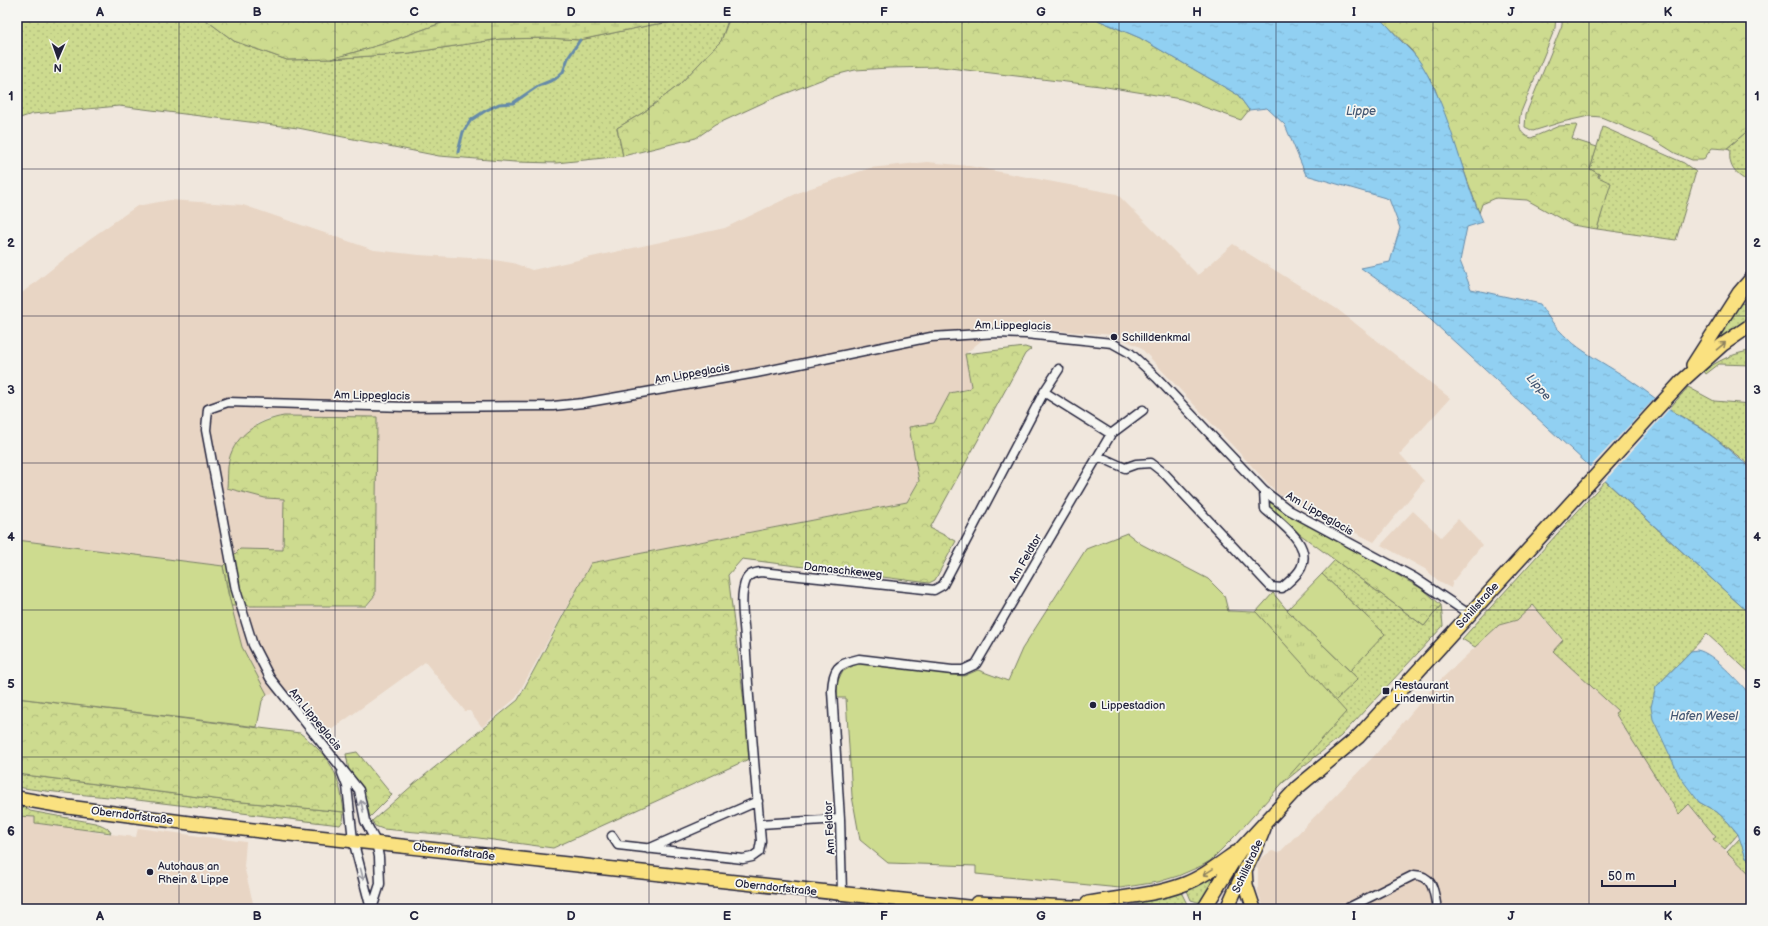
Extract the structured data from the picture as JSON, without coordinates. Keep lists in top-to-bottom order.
{
  "streets": {
    "main road": ["Schillstraße", "Oberndorfstraße"],
    "street": ["Am Lippeglacis", "Am Feldtor", "Damaschkeweg"]
  },
  "crossings": [
    ["Am Lippeglacis", "Schillstraße"],
    ["Am Lippeglacis", "Oberndorfstraße"],
    ["Am Feldtor", "Oberndorfstraße"]
  ],
  "water": ["Lippe", "Hafen Wesel"],
  "places": {
    "other": ["Schilldenkmal", "Lippestadion", "Autohaus an Rhein & Lippe"],
    "transit": ["Restaurant Lindenwirtin"]
  },
  "scale_bar": "50 m",
  "north": "bottom",
  "grid": {
    "columns": [
      "A",
      "B",
      "C",
      "D",
      "E",
      "F",
      "G",
      "H",
      "I",
      "J",
      "K"
    ],
    "rows": [
      "1",
      "2",
      "3",
      "4",
      "5",
      "6"
    ]
  }
}
